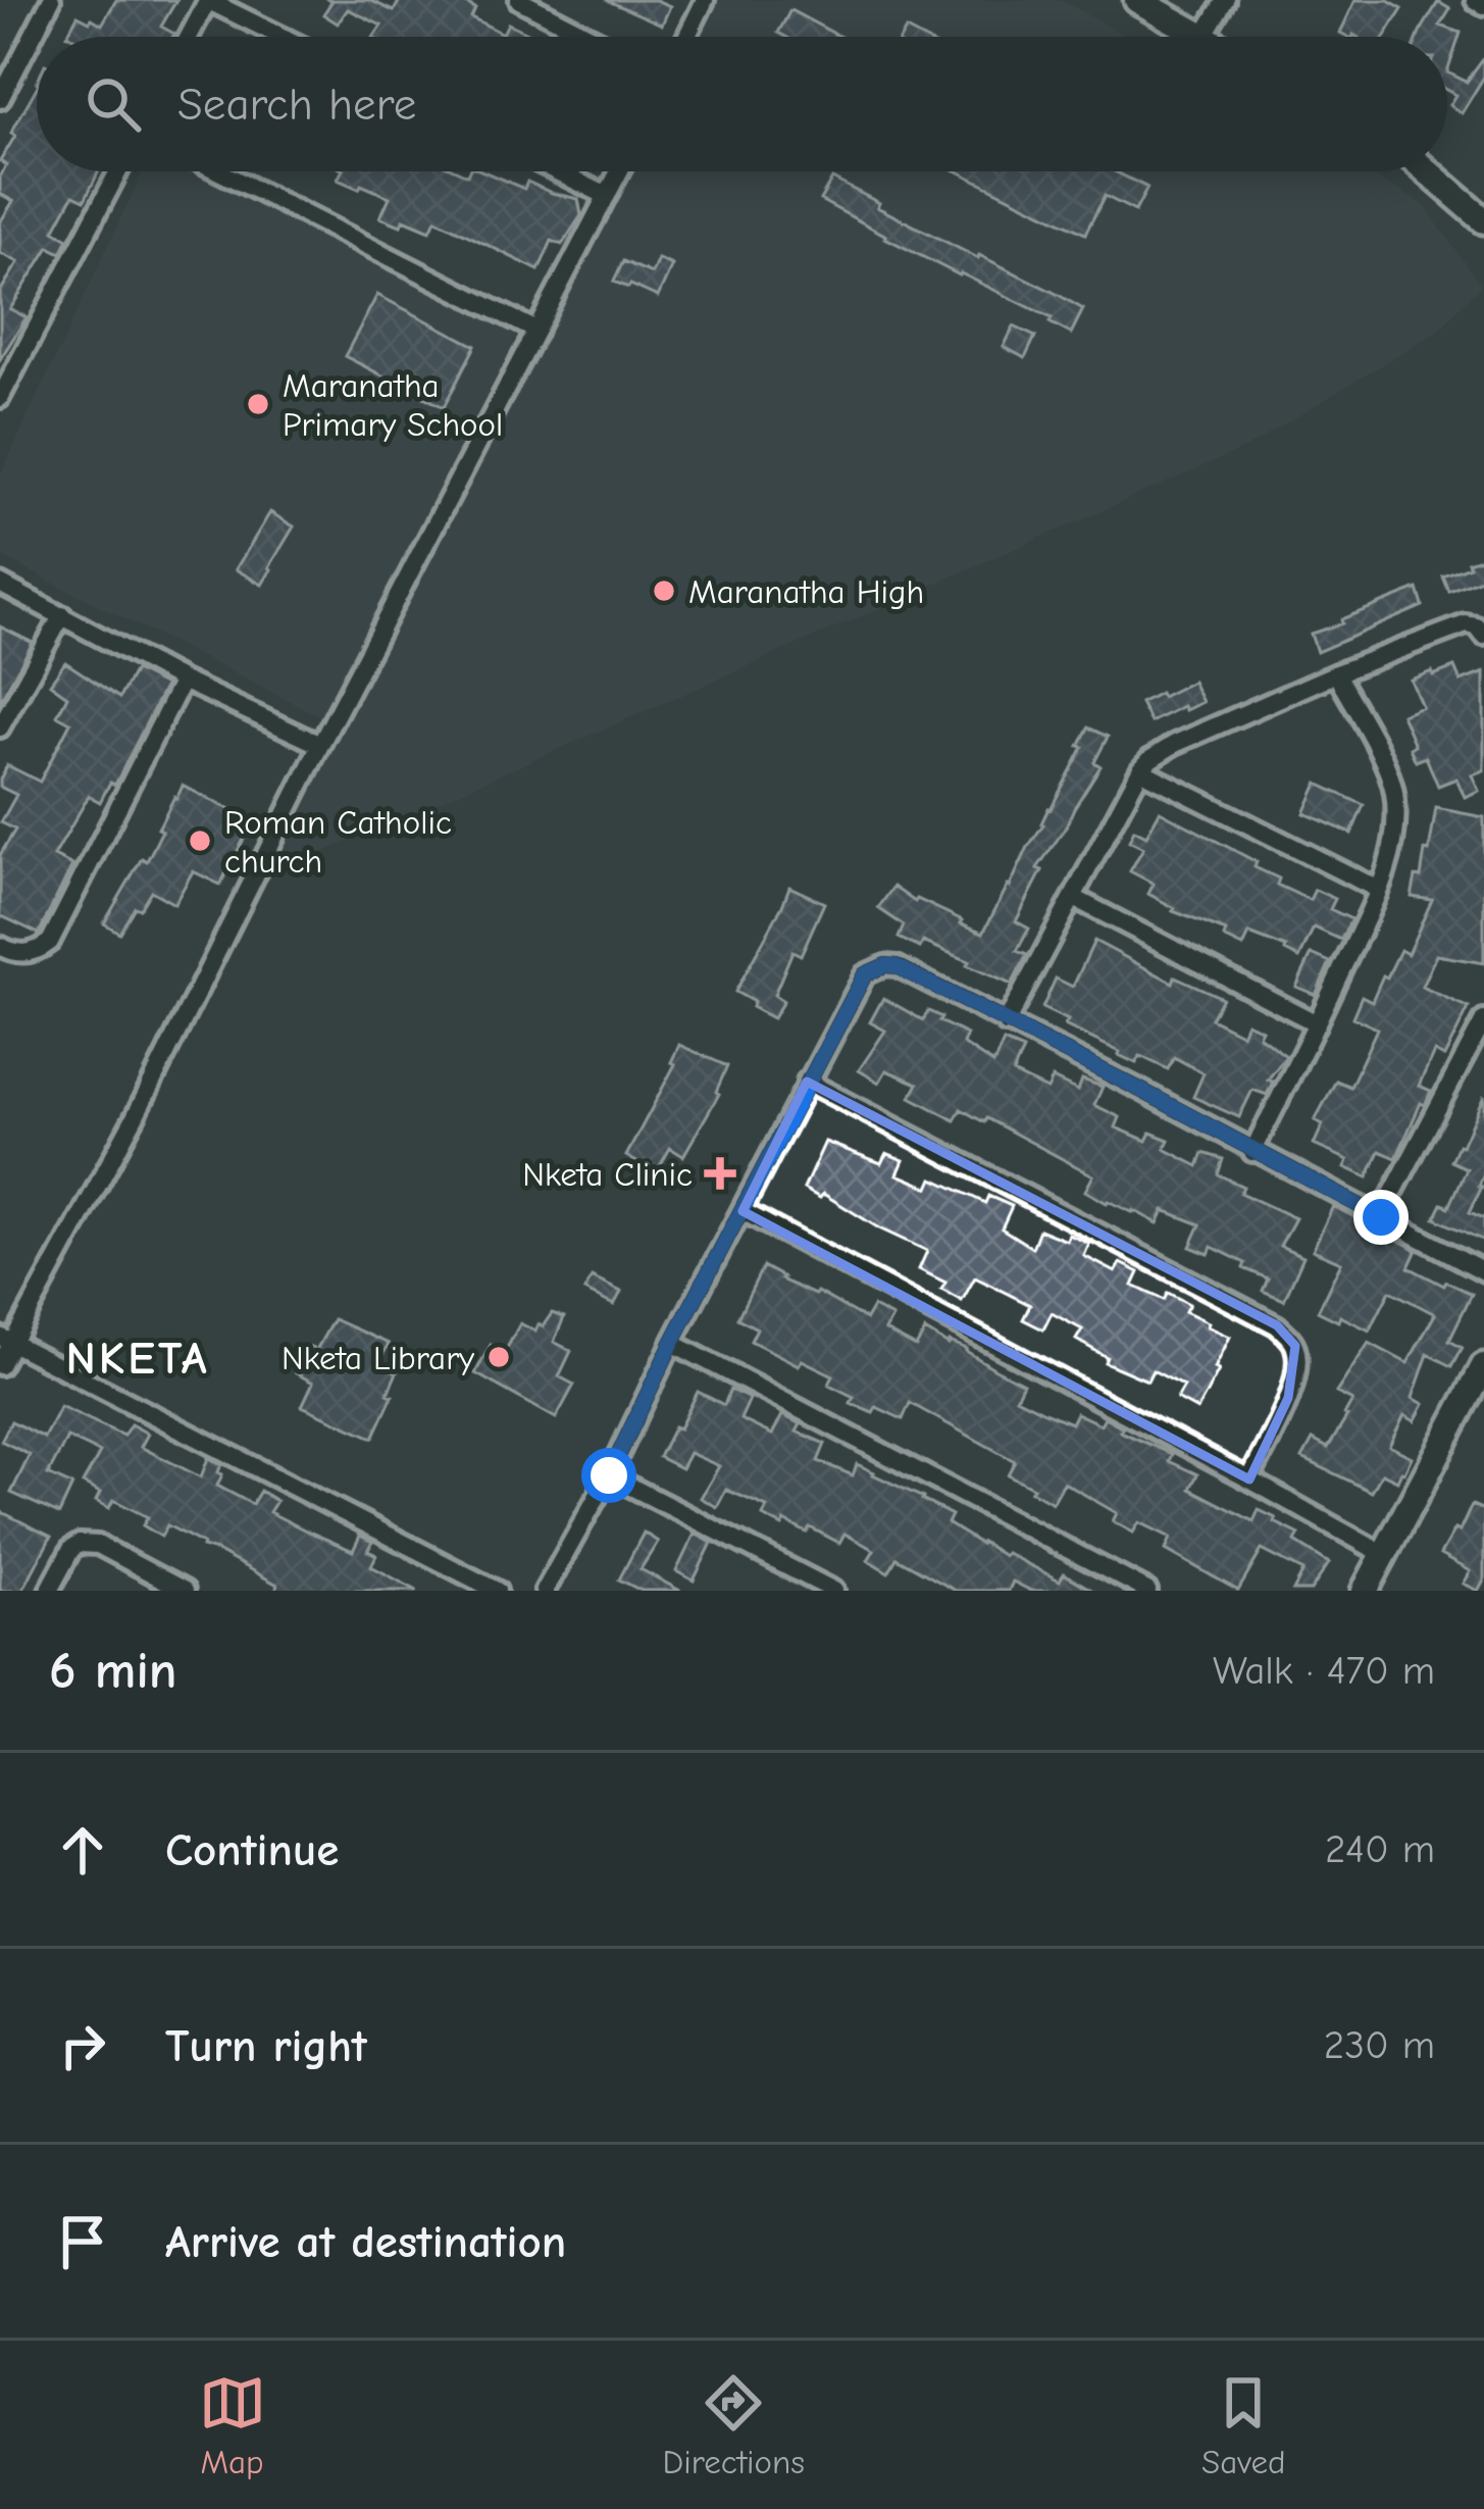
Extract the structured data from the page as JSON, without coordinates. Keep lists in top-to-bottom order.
{
  "districts": ["NKETA"],
  "places": {
    "other": [
      "Maranatha Primary School",
      "Maranatha High",
      "Roman Catholic church",
      "Nketa Library"
    ],
    "health": ["Nketa Clinic"]
  },
  "page": {
    "search": "Search here",
    "heading": ["6 min", "Walk · 470 m"],
    "list": [
      ["Continue", "240 m"],
      ["Turn right", "230 m"],
      "Arrive at destination"
    ],
    "nav": ["Map", "Directions", "Saved"]
  }
}
